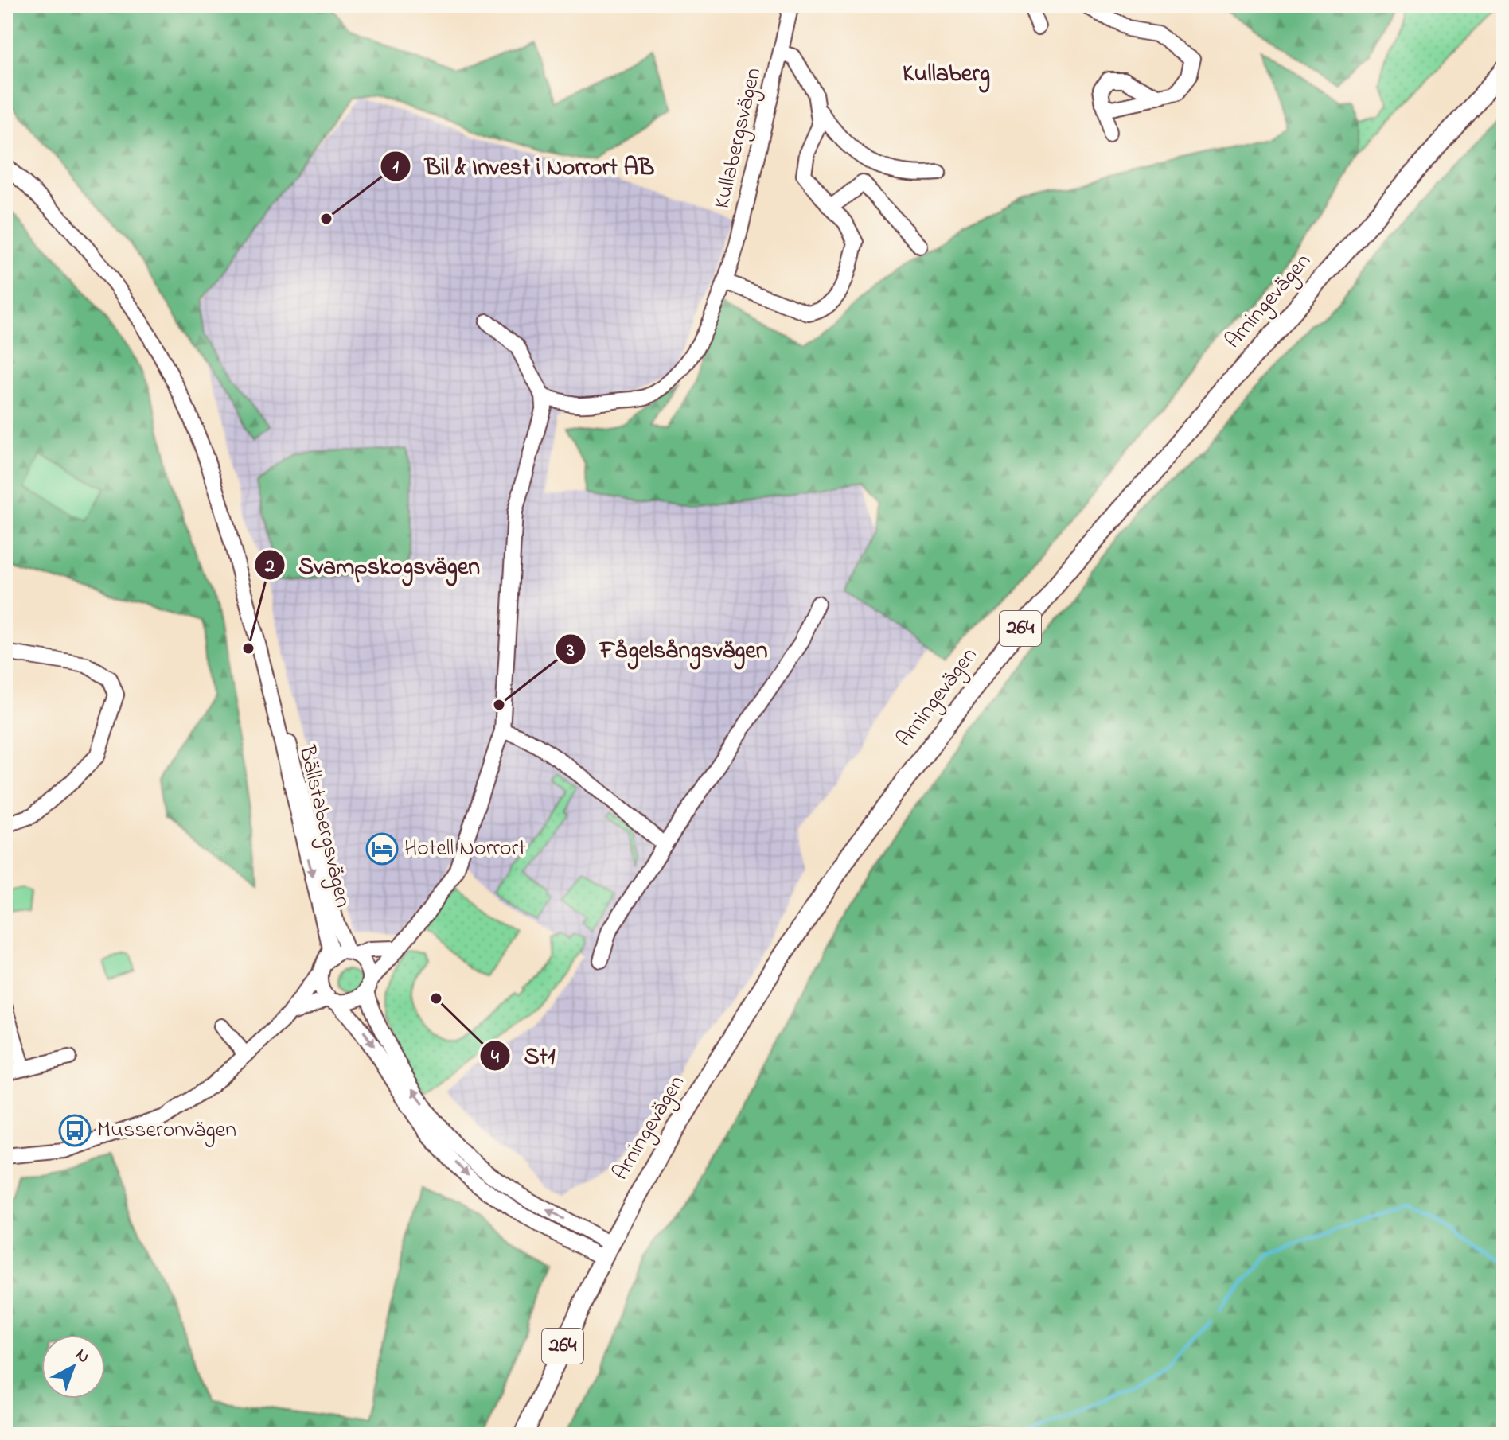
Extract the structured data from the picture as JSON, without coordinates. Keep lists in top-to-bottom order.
{
  "streets": {
    "main road": ["Arningevägen", "264"],
    "street": ["Kullabergsvägen", "Bällstabergsvägen"]
  },
  "districts": ["Kullaberg"],
  "places": {
    "other": [
      "Bil & Invest i Norrort AB",
      "Svampskogsvägen",
      "Fågelsångsvägen",
      "St1"
    ],
    "hotel": ["Hotell Norrort"],
    "bus stop": ["Musseronvägen"]
  },
  "north": "top right"
}
